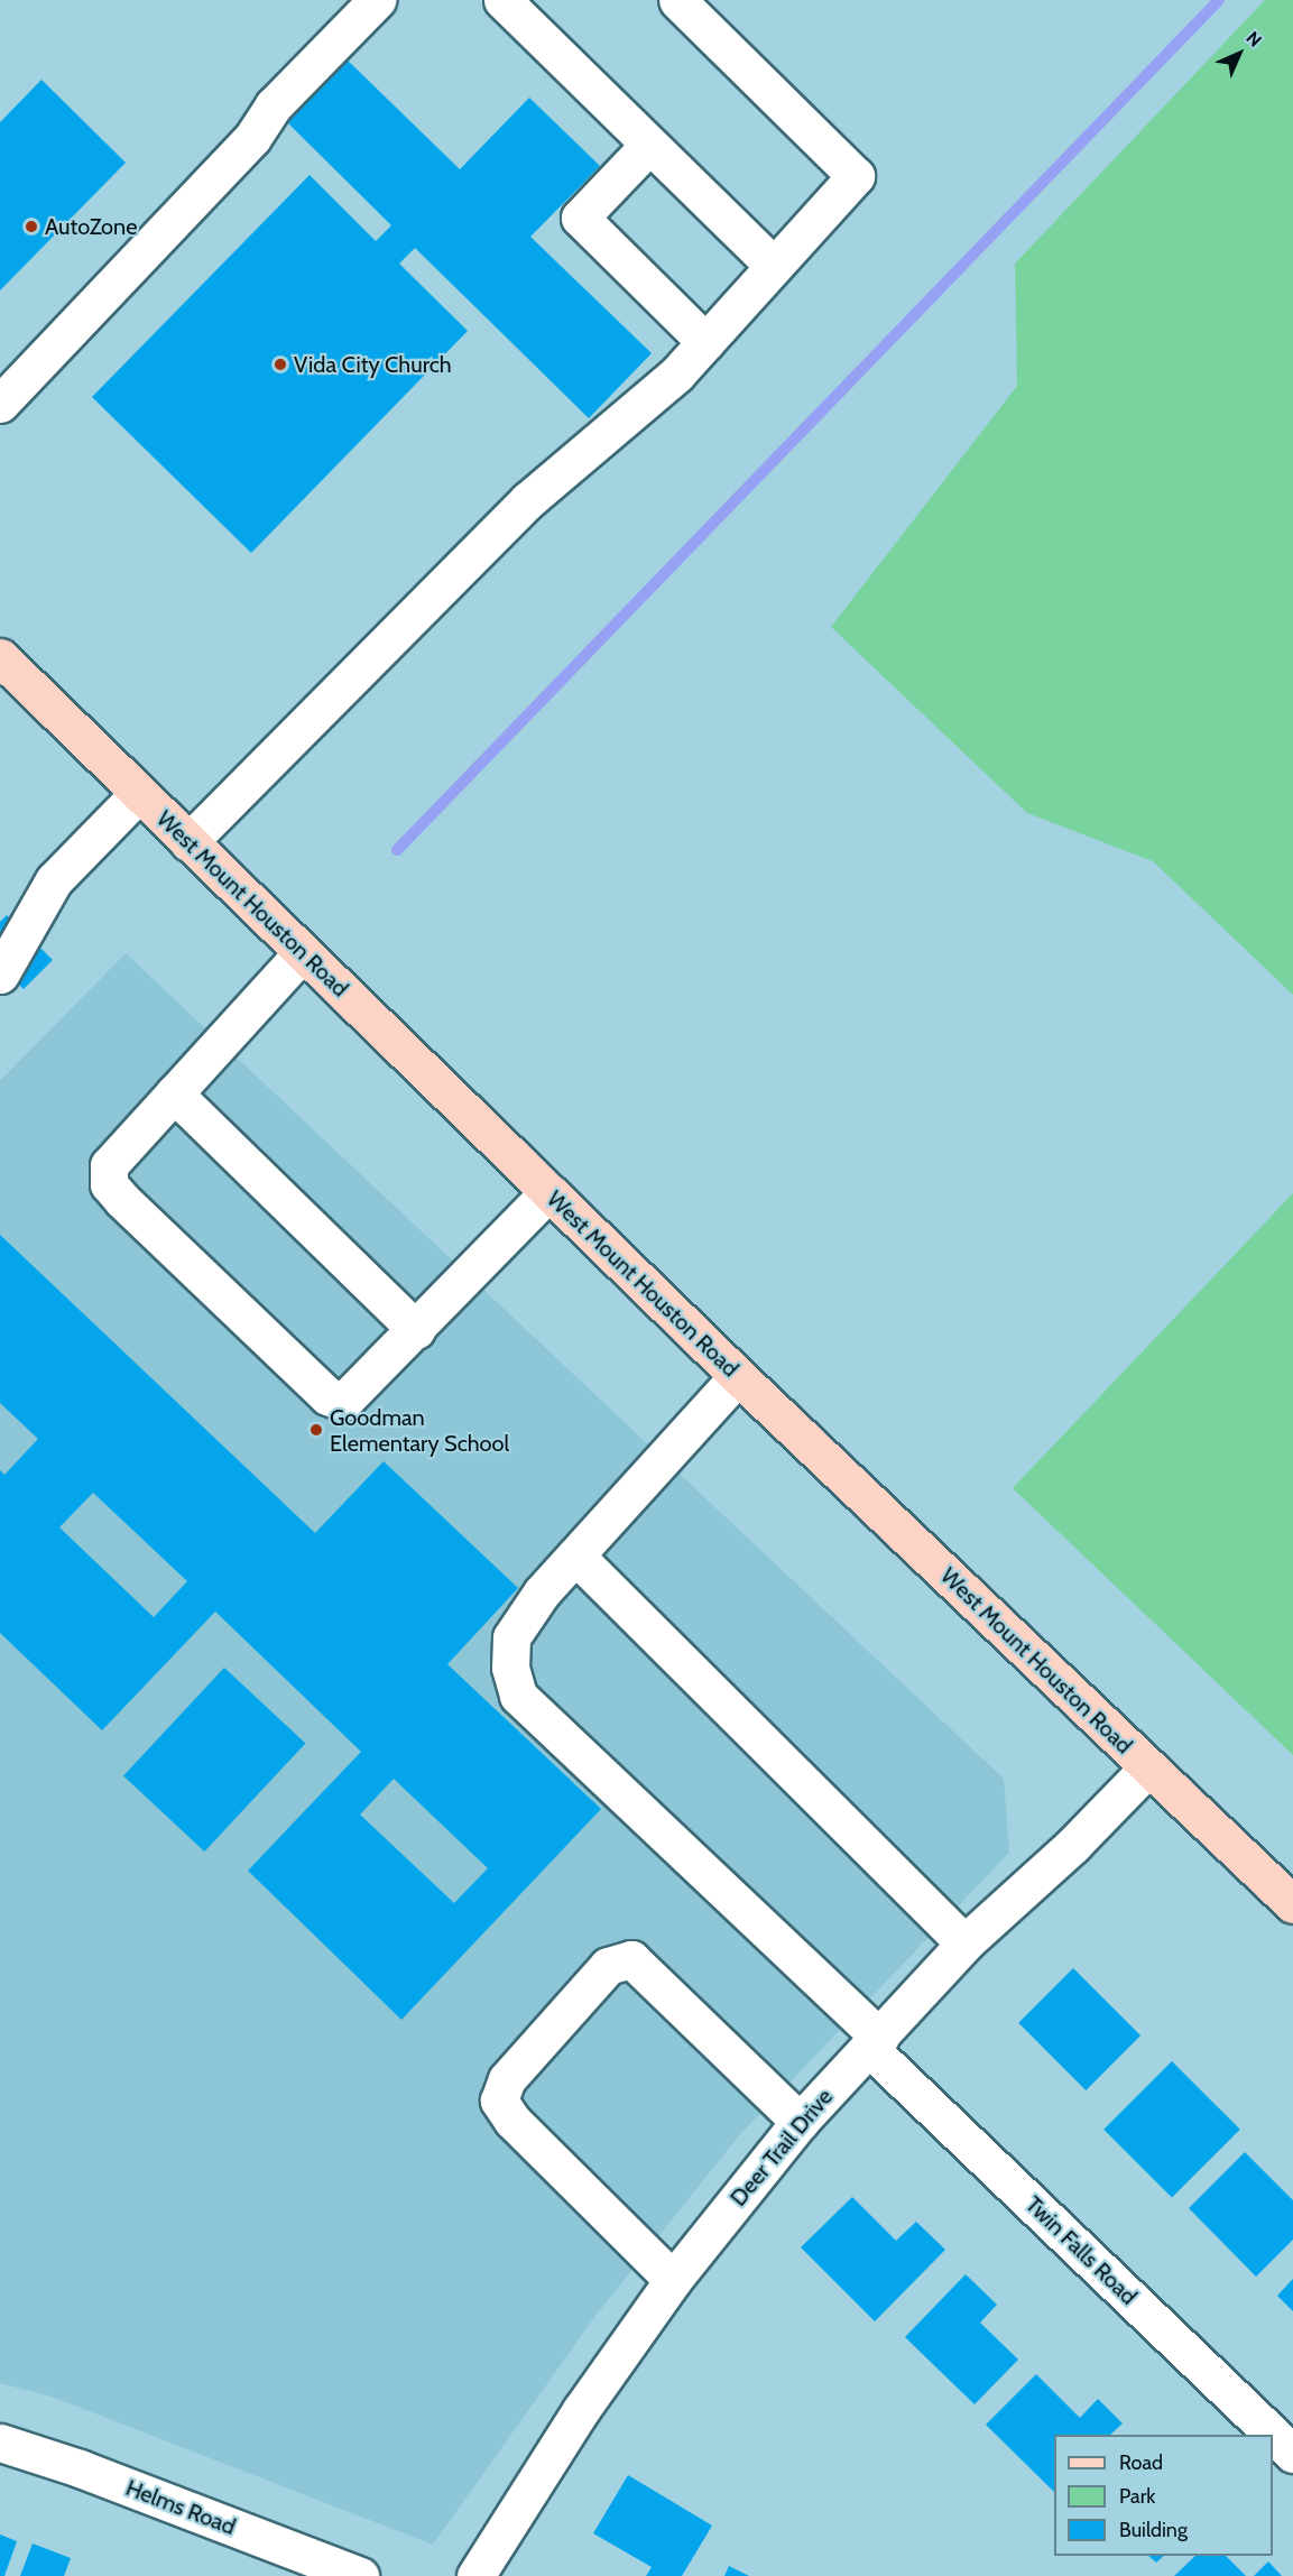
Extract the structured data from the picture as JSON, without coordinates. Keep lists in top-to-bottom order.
{
  "streets": {
    "main road": ["West Mount Houston Road"],
    "street": ["Deer Trail Drive", "Twin Falls Road", "Helms Road"]
  },
  "crossings": [
    ["West Mount Houston Road", "Deer Trail Drive"],
    ["West Mount Houston Road", "Twin Falls Road"],
    ["Deer Trail Drive", "Twin Falls Road"]
  ],
  "places": ["AutoZone", "Vida City Church", "Goodman Elementary School"],
  "legend": ["Road", "Park", "Building"],
  "north": "top right"
}
